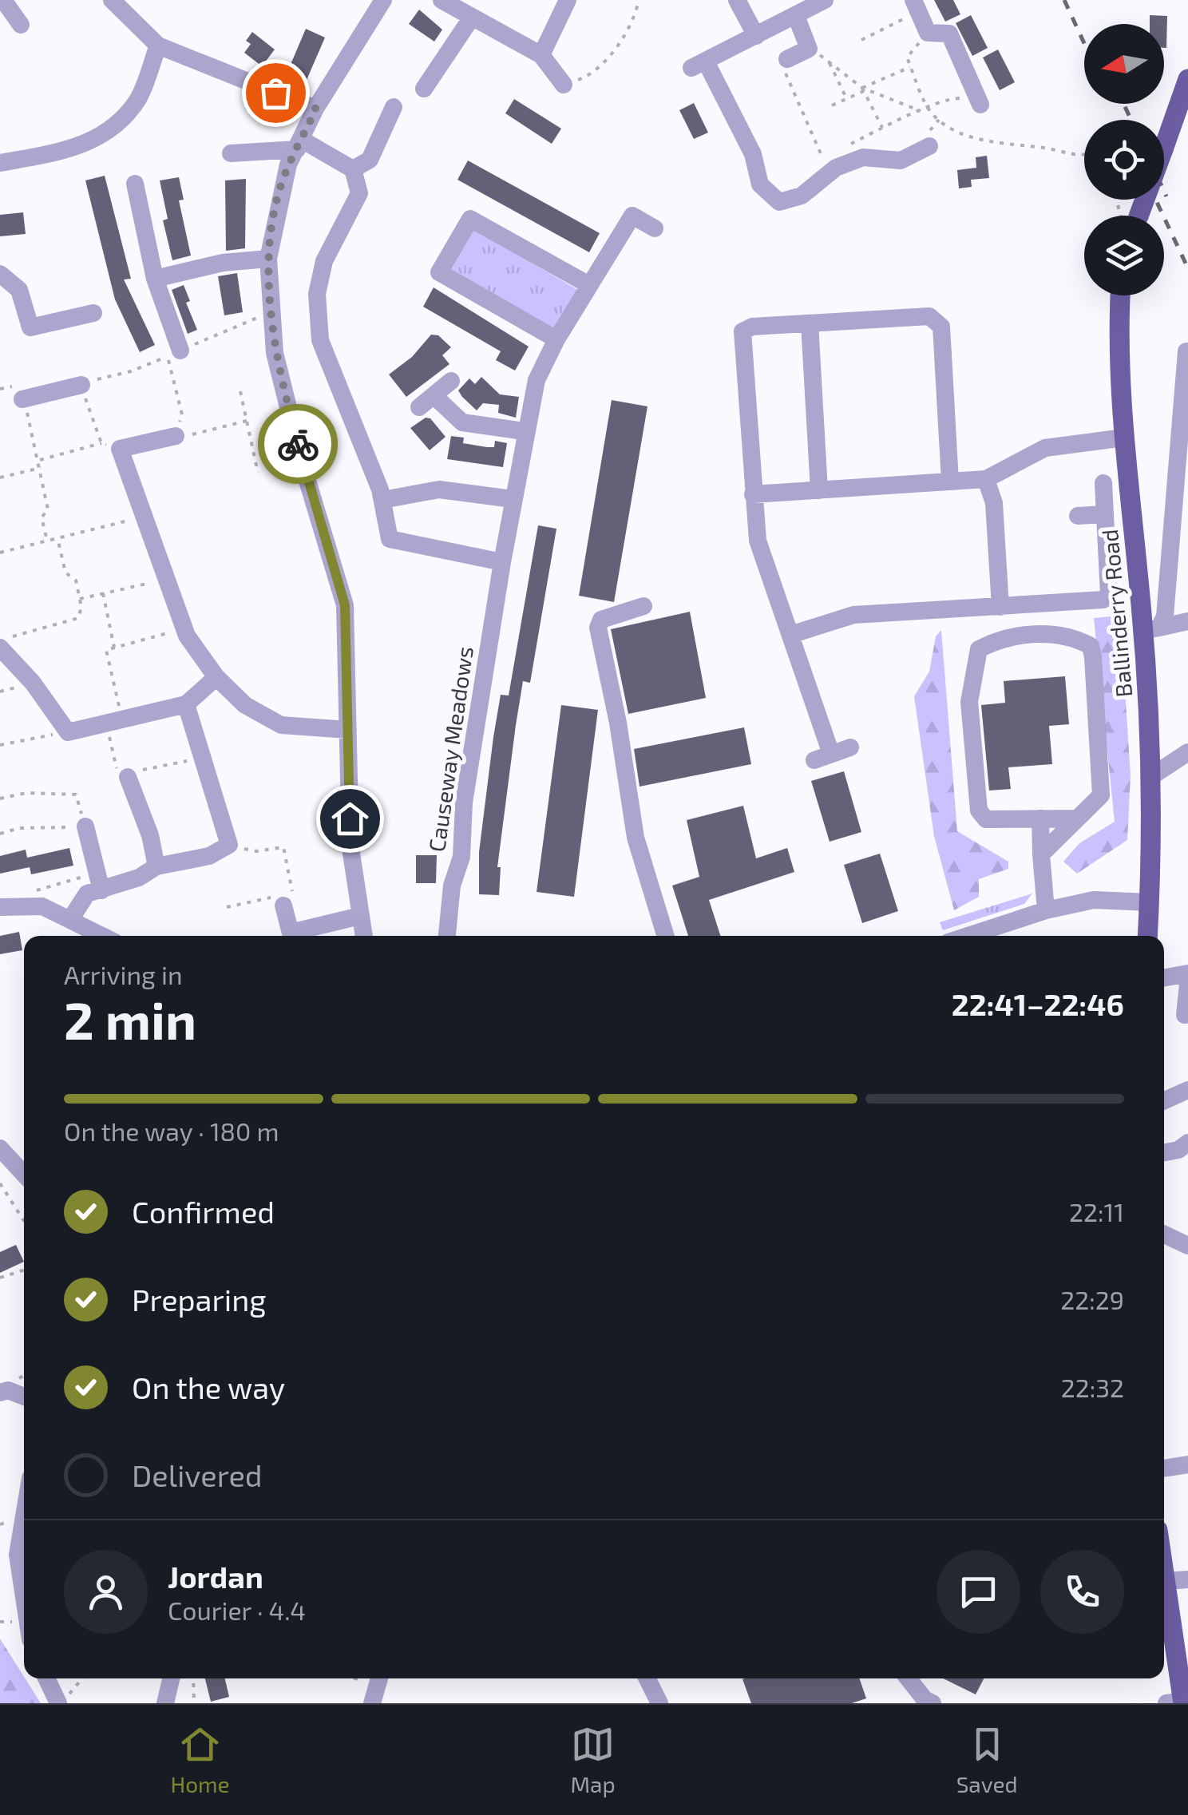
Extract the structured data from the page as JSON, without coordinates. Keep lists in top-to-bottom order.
{
  "streets": {
    "main road": ["Ballinderry Road"],
    "street": ["Causeway Meadows"]
  },
  "north": "left",
  "page": {
    "heading": ["2 min", "Arriving in", "22:41–22:46"],
    "panel": ["Jordan", "Courier · 4.4"],
    "bar": "On the way · 180 m",
    "list": [
      ["Confirmed", "22:11"],
      ["Preparing", "22:29"],
      ["On the way", "22:32"],
      "Delivered"
    ],
    "tabs": ["Home", "Map", "Saved"]
  }
}
